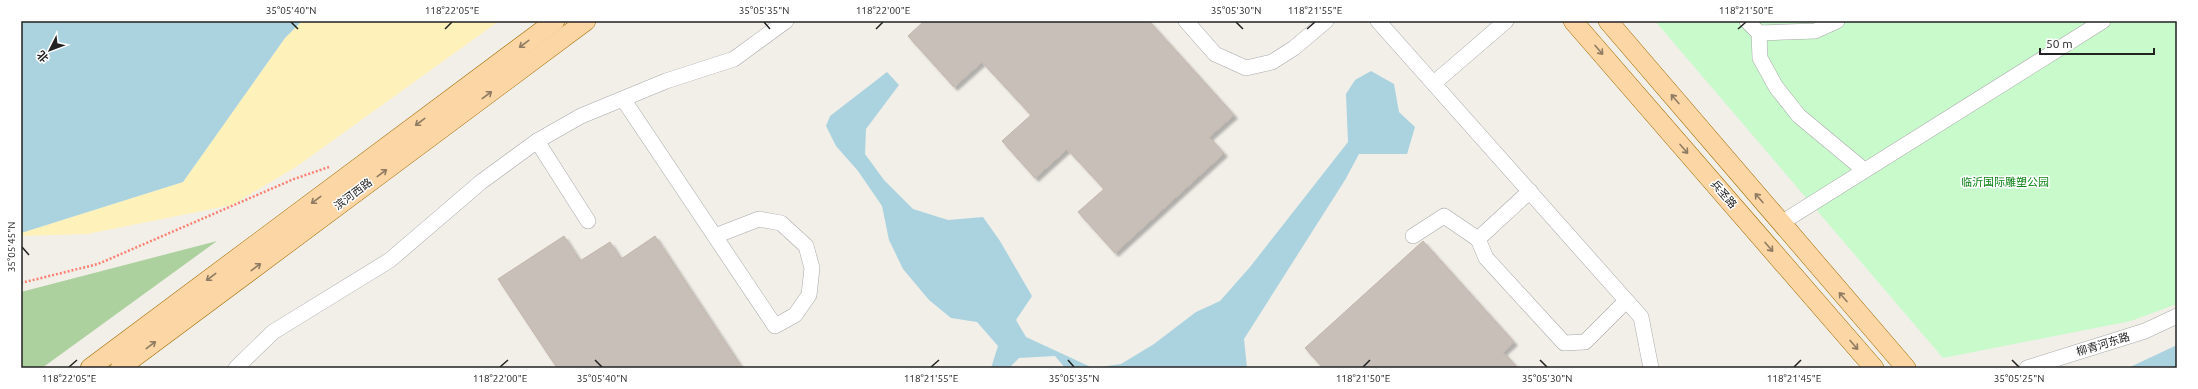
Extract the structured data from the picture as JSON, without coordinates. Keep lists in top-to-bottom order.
{
  "streets": {
    "main road": ["滨河西路", "兵圣路"],
    "street": ["柳青河东路"]
  },
  "parks": ["临沂国际雕塑公园"],
  "scale_bar": "50 m",
  "north": "bottom left",
  "coordinates": [
    "35°05'40\"N",
    "118°22'05\"E",
    "35°05'35\"N",
    "118°22'00\"E",
    "35°05'30\"N",
    "118°21'55\"E",
    "118°21'50\"E",
    "35°05'45\"N",
    "118°21'45\"E",
    "35°05'25\"N"
  ]
}
